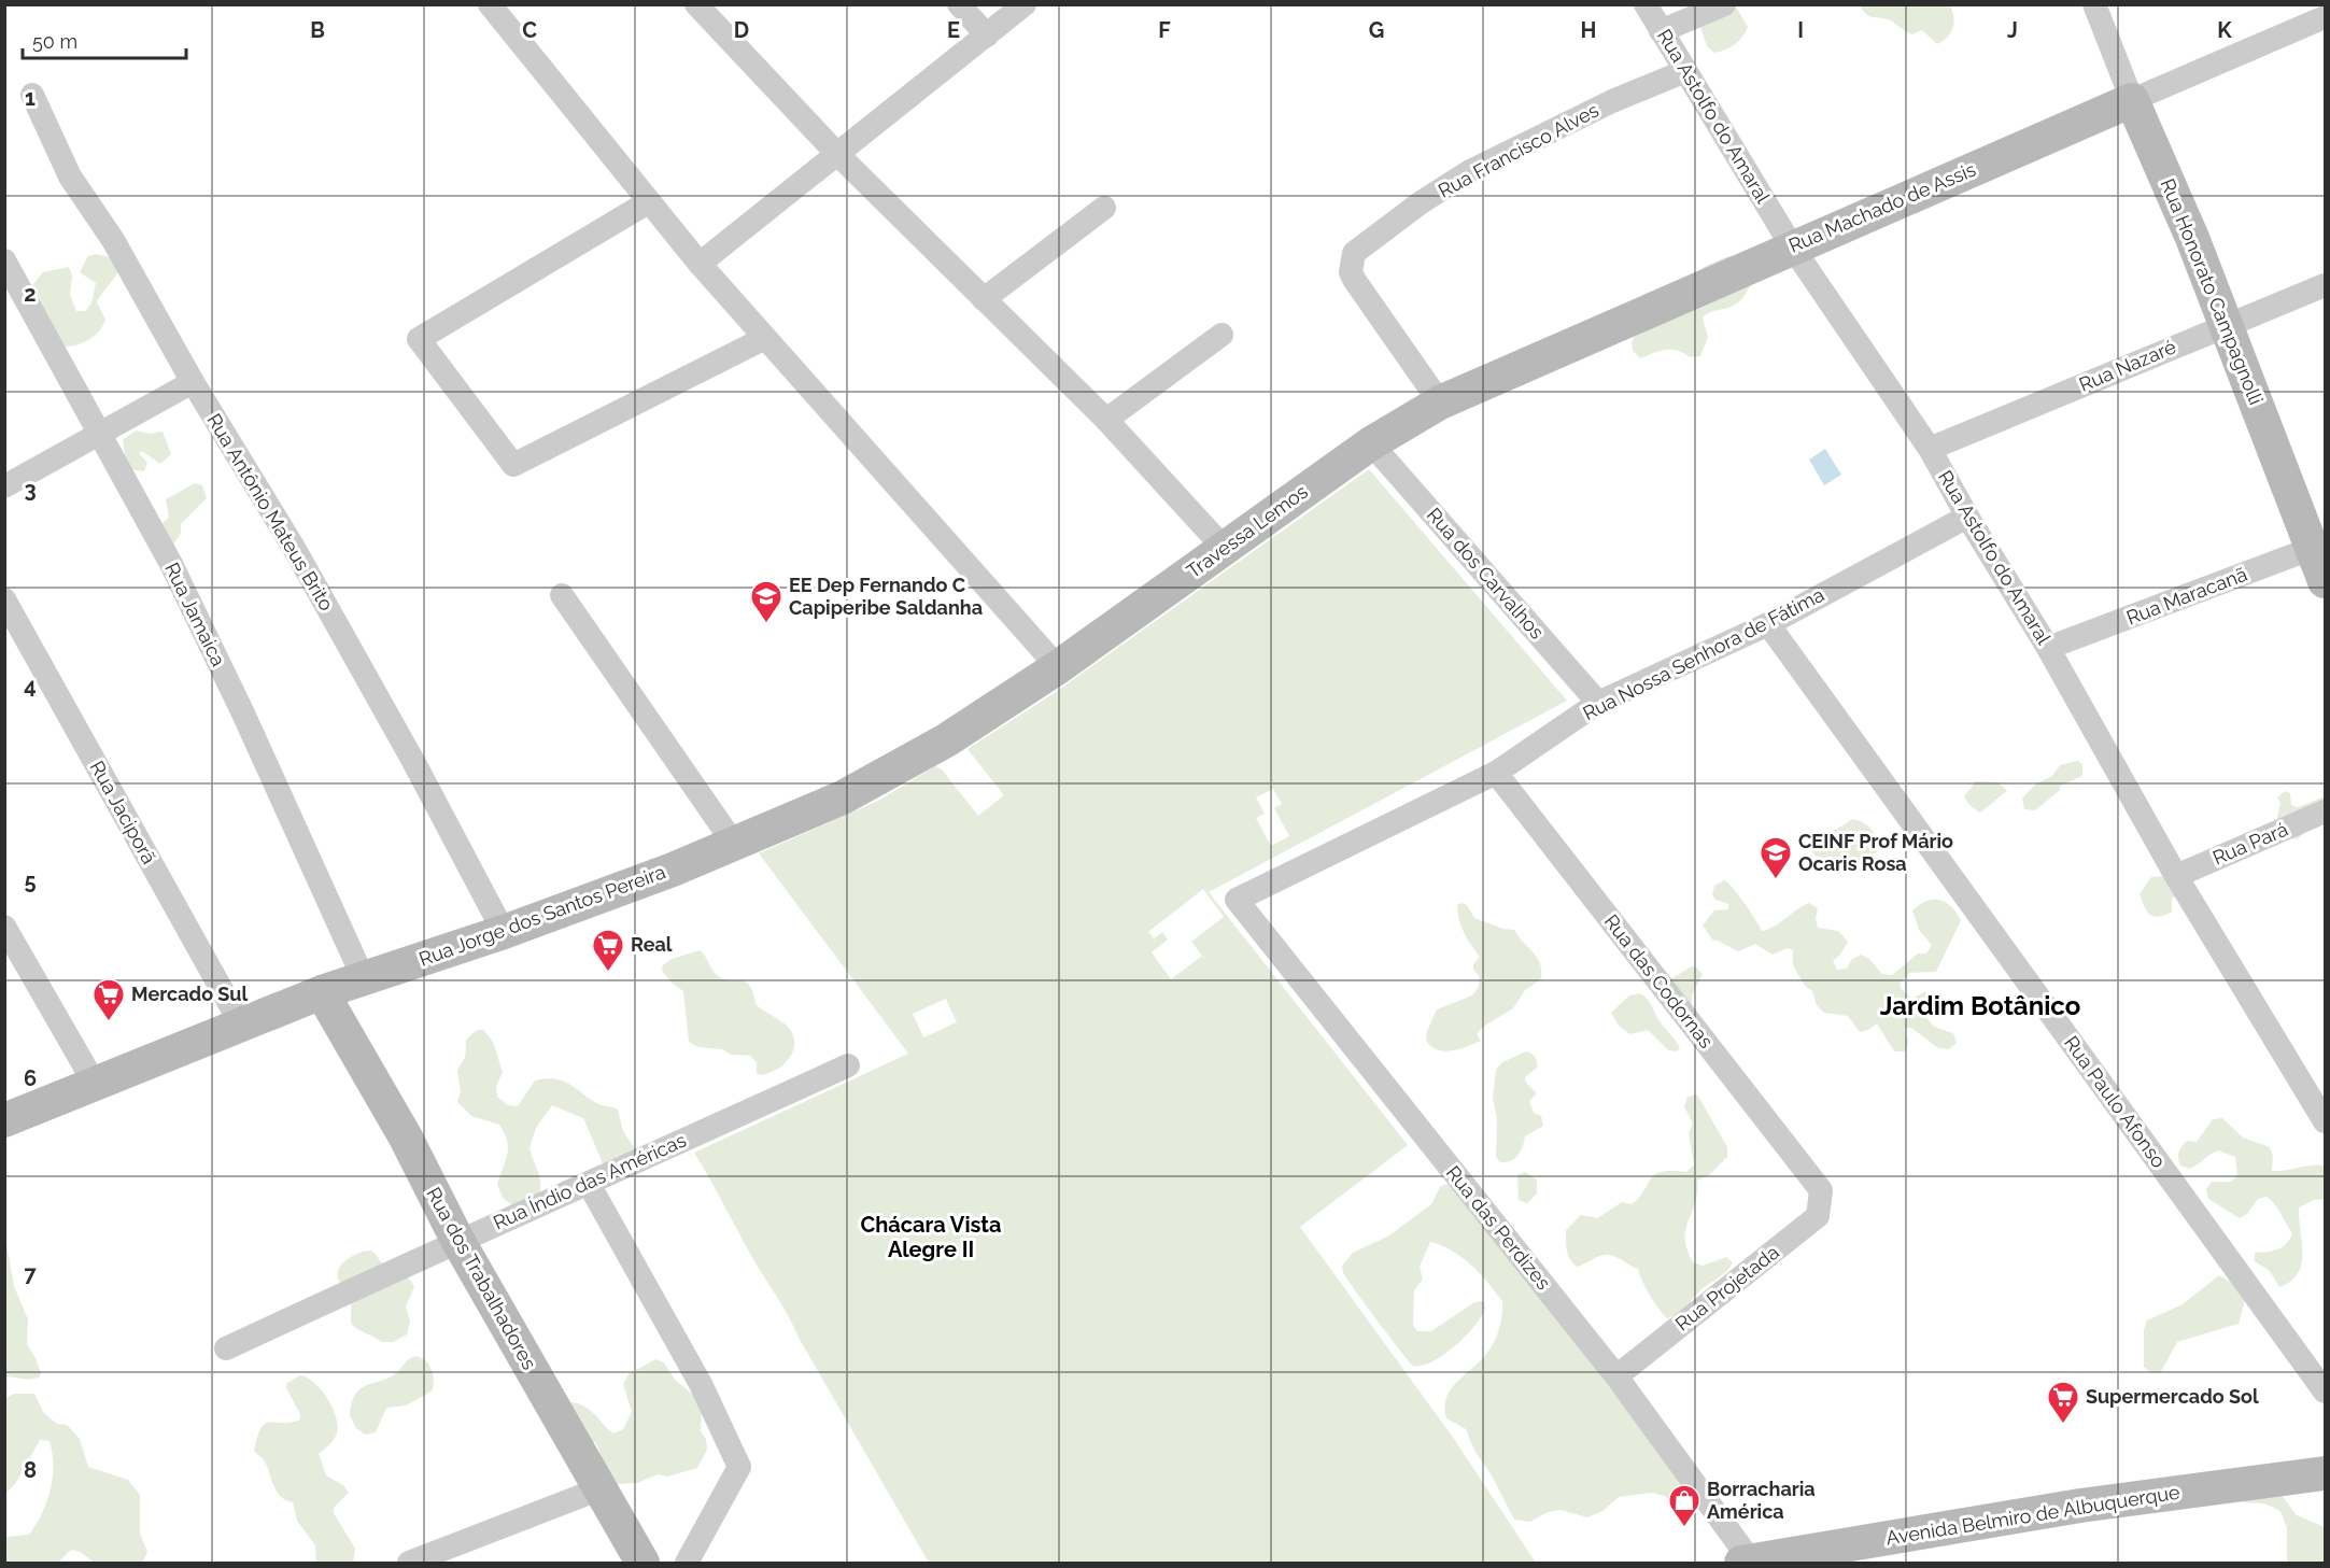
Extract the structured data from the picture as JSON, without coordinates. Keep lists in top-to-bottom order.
{
  "streets": {
    "street": [
      "Rua Astolfo do Amaral",
      "Rua Francisco Alves",
      "Rua Machado de Assis",
      "Rua Honorato Campagnolli",
      "Rua Nazaré",
      "Rua Antônio Mateus Brito",
      "Travessa Lemos",
      "Rua dos Carvalhos",
      "Rua Maracanã",
      "Rua Jamaica",
      "Rua Nossa Senhora de Fátima",
      "Rua Jaciporã",
      "Rua Pará",
      "Rua Jorge dos Santos Pereira",
      "Rua das Codornas",
      "Rua Paulo Afonso",
      "Rua Índio das Américas",
      "Rua das Perdizes",
      "Rua dos Trabalhadores",
      "Rua Projetada",
      "Avenida Belmiro de Albuquerque"
    ]
  },
  "crossings": [
    ["Rua Astolfo do Amaral", "Rua Francisco Alves"],
    ["Rua Astolfo do Amaral", "Rua Machado de Assis"],
    ["Rua Astolfo do Amaral", "Rua Nazaré"],
    ["Rua Astolfo do Amaral", "Rua Maracanã"],
    ["Rua Astolfo do Amaral", "Rua Nossa Senhora de Fátima"],
    ["Rua Astolfo do Amaral", "Rua Pará"],
    ["Rua Francisco Alves", "Rua Machado de Assis"],
    ["Rua Francisco Alves", "Travessa Lemos"],
    ["Rua Machado de Assis", "Rua Honorato Campagnolli"],
    ["Rua Machado de Assis", "Travessa Lemos"],
    ["Rua Honorato Campagnolli", "Rua Nazaré"],
    ["Rua Honorato Campagnolli", "Rua Maracanã"],
    ["Rua Antônio Mateus Brito", "Rua Jorge dos Santos Pereira"],
    ["Travessa Lemos", "Rua dos Carvalhos"],
    ["Travessa Lemos", "Rua Jorge dos Santos Pereira"],
    ["Rua dos Carvalhos", "Rua Nossa Senhora de Fátima"],
    ["Rua Jamaica", "Rua Jorge dos Santos Pereira"],
    ["Rua Nossa Senhora de Fátima", "Rua das Codornas"],
    ["Rua Nossa Senhora de Fátima", "Rua Paulo Afonso"],
    ["Rua Nossa Senhora de Fátima", "Rua das Perdizes"],
    ["Rua Jaciporã", "Rua Jorge dos Santos Pereira"],
    ["Rua Jorge dos Santos Pereira", "Rua dos Trabalhadores"],
    ["Rua das Codornas", "Rua Projetada"],
    ["Rua Índio das Américas", "Rua dos Trabalhadores"],
    ["Rua das Perdizes", "Rua Projetada"],
    ["Rua das Perdizes", "Avenida Belmiro de Albuquerque"]
  ],
  "districts": ["Jardim Botânico", "Chácara Vista Alegre II"],
  "places": {
    "school or university": ["EE Dep Fernando C Capiperibe Saldanha", "CEINF Prof Mário Ocaris Rosa"],
    "supermarket": ["Real", "Mercado Sul", "Supermercado Sol"],
    "shop": ["Borracharia América"]
  },
  "scale_bar": "50 m",
  "grid": {
    "columns": [
      "B",
      "C",
      "D",
      "E",
      "F",
      "G",
      "H",
      "I",
      "J",
      "K"
    ],
    "rows": [
      "1",
      "2",
      "3",
      "4",
      "5",
      "6",
      "7",
      "8"
    ]
  }
}
